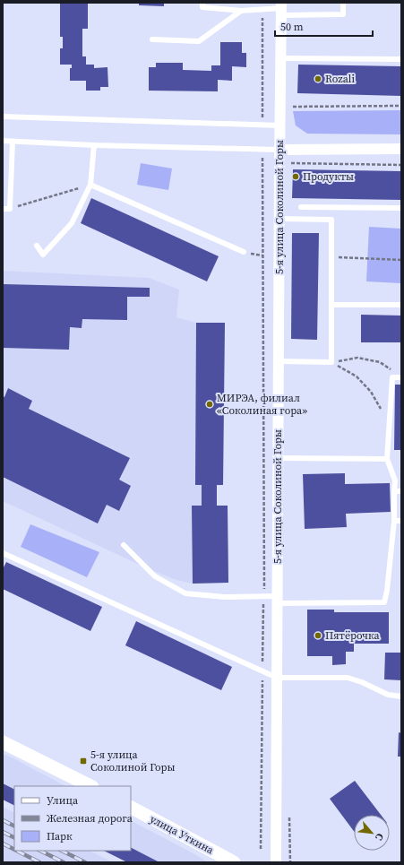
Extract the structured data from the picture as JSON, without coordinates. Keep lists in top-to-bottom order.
{
  "streets": {
    "street": ["5-я улица Соколиной Горы", "улица Уткина"]
  },
  "places": {
    "other": [
      "Rozali",
      "Продукты",
      "МИРЭА, филиал «Соколиная гора»",
      "Пятёрочка"
    ],
    "transit": ["5-я улица Соколиной Горы"]
  },
  "legend": ["Улица", "Железная дорога", "Парк"],
  "scale_bar": "50 m",
  "north": "bottom right"
}
